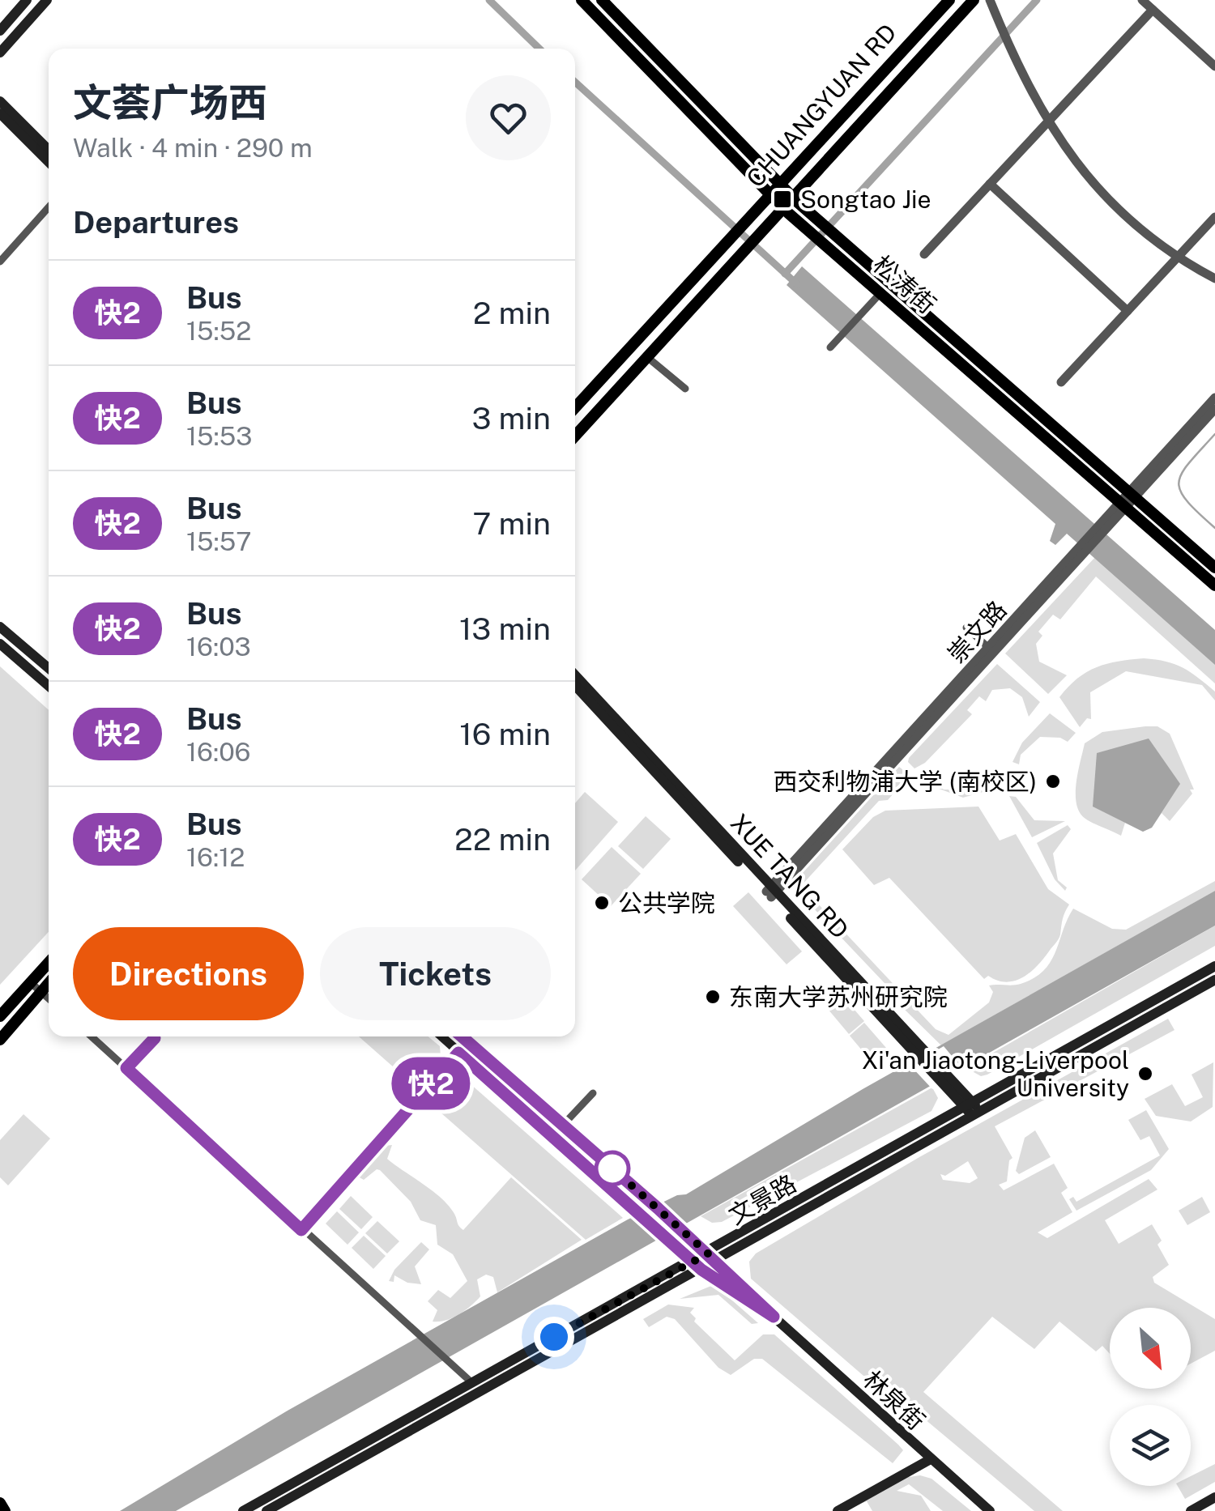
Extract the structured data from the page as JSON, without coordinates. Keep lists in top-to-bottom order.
{
  "streets": {
    "main road": [
      "CHUANGYUAN RD",
      "松涛街",
      "XUE TANG RD",
      "文景路",
      "林泉街"
    ],
    "street": ["崇文路"]
  },
  "crossings": [
    ["CHUANGYUAN RD", "松涛街"],
    ["松涛街", "崇文路"],
    ["崇文路", "XUE TANG RD"],
    ["XUE TANG RD", "文景路"],
    ["文景路", "林泉街"]
  ],
  "places": {
    "transit": ["Songtao Jie"],
    "other": [
      "西交利物浦大学 (南校区)",
      "公共学院",
      "东南大学苏州研究院",
      "Xi'an Jiaotong-Liverpool University"
    ]
  },
  "lines": ["bus line 快2"],
  "north": "bottom right",
  "page": {
    "on_map": "快2",
    "heading": [
      ["文荟广场西", "Walk · 4 min · 290 m"],
      "Departures"
    ],
    "list": [
      {
        "mark": "快2",
        "name": "Bus",
        "note": "15:52",
        "value": "2 min"
      },
      {
        "mark": "快2",
        "name": "Bus",
        "note": "15:53",
        "value": "3 min"
      },
      {
        "mark": "快2",
        "name": "Bus",
        "note": "15:57",
        "value": "7 min"
      },
      {
        "mark": "快2",
        "name": "Bus",
        "note": "16:03",
        "value": "13 min"
      },
      {
        "mark": "快2",
        "name": "Bus",
        "note": "16:06",
        "value": "16 min"
      },
      {
        "mark": "快2",
        "name": "Bus",
        "note": "16:12",
        "value": "22 min"
      }
    ],
    "buttons": ["Directions", "Tickets"]
  }
}
